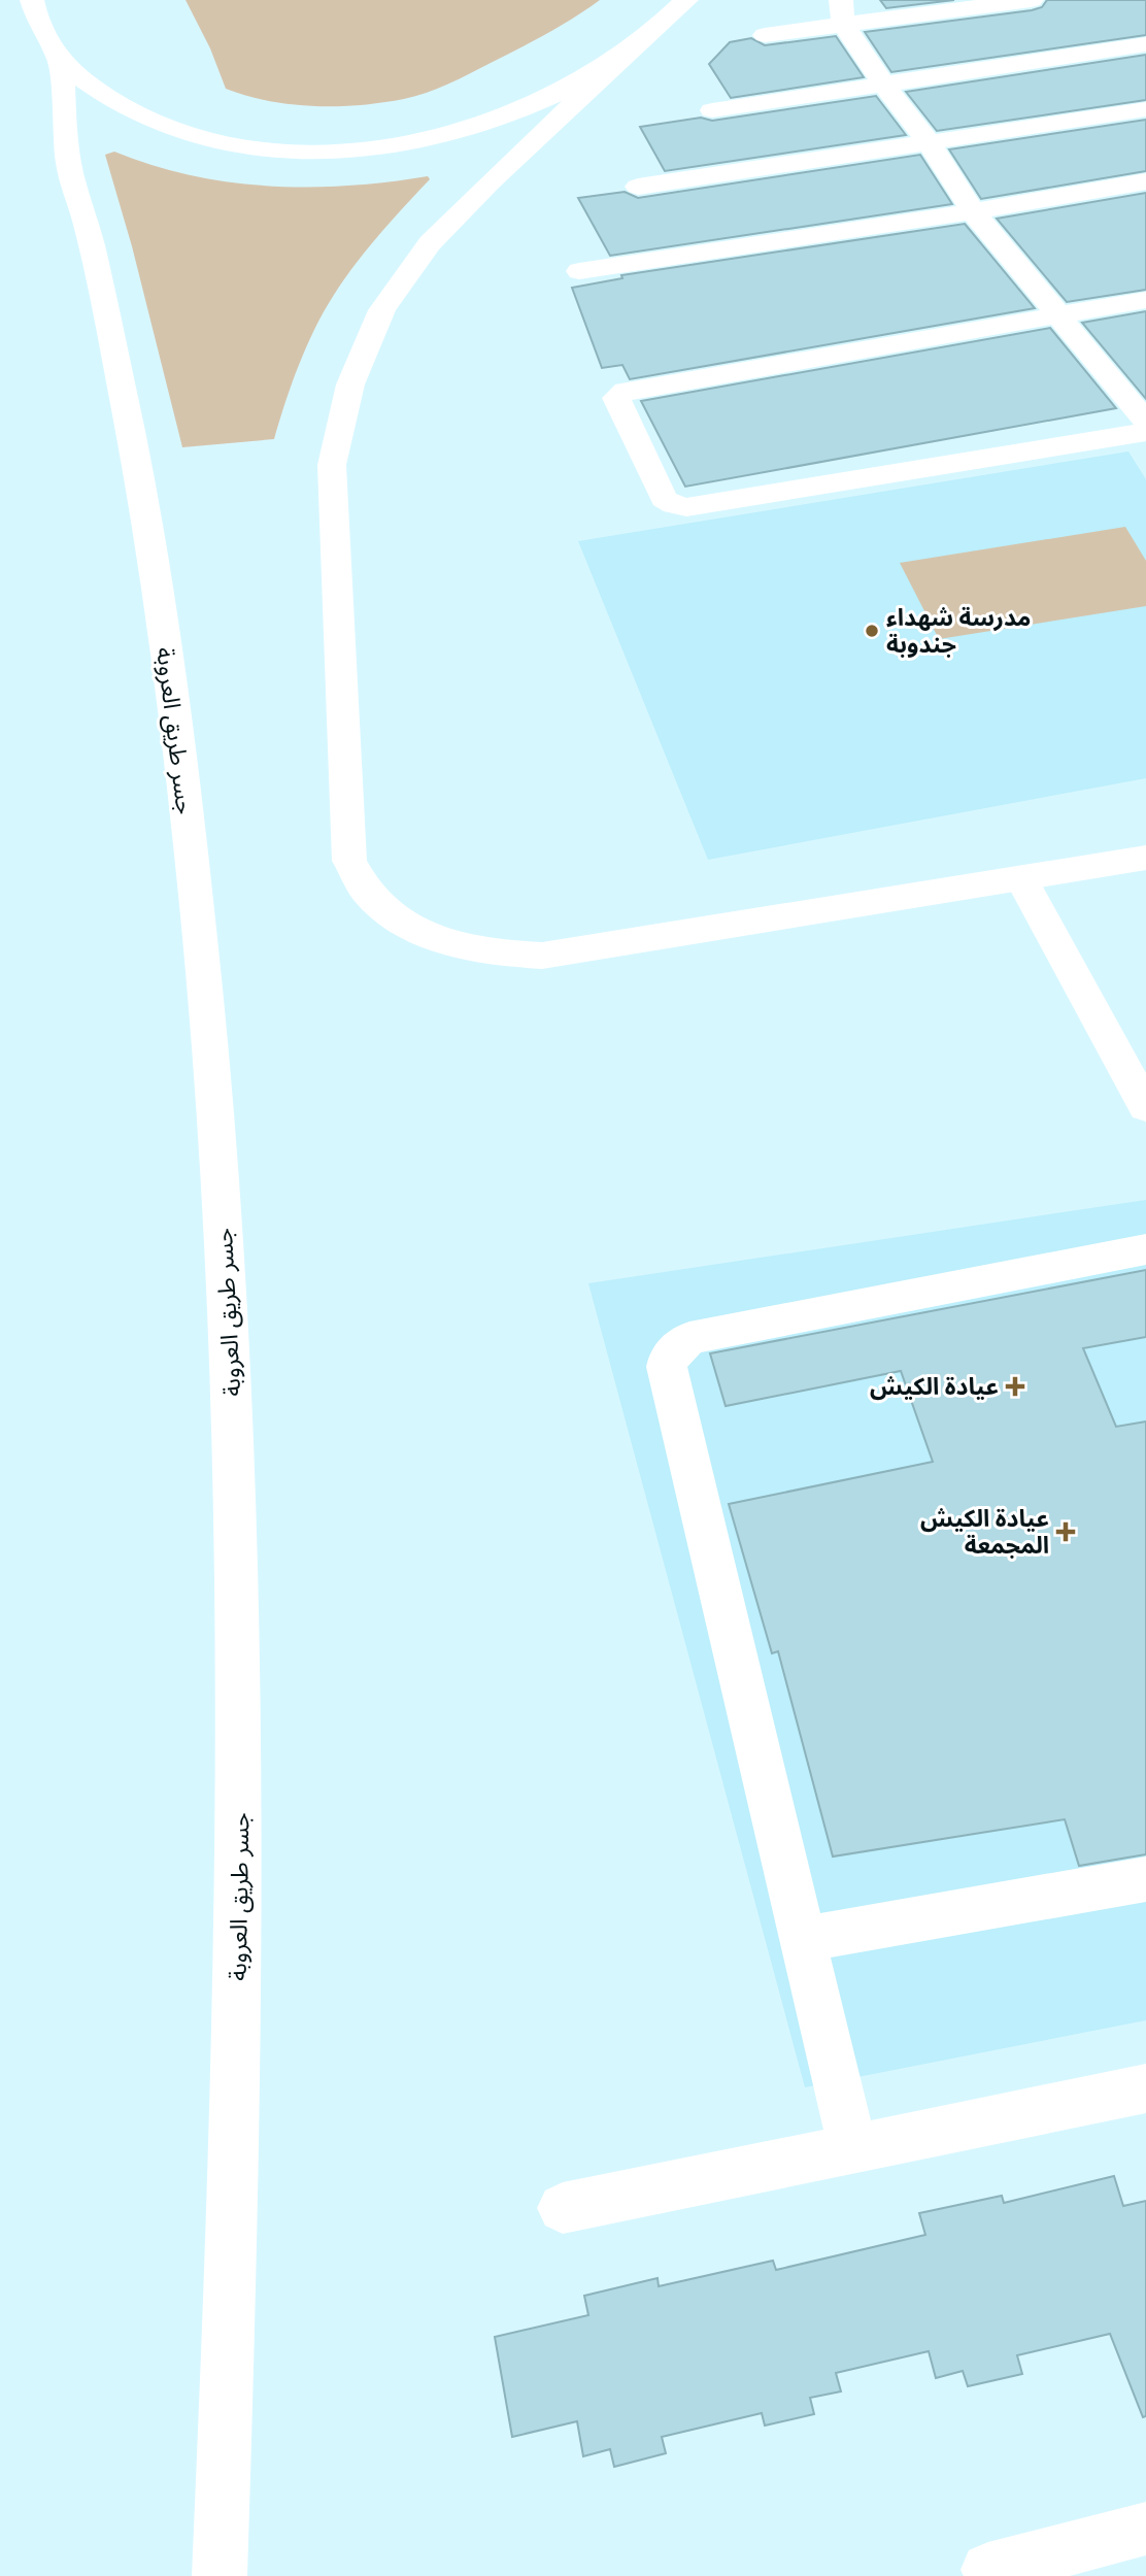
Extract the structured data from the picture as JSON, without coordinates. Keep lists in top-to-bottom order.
{
  "streets": {
    "main road": ["جسر طريق العروبة"]
  },
  "places": {
    "other": ["مدرسة شهداء جندوبة"],
    "health": ["عيادة الكيش", "عيادة الكيش المجمعة"]
  }
}
